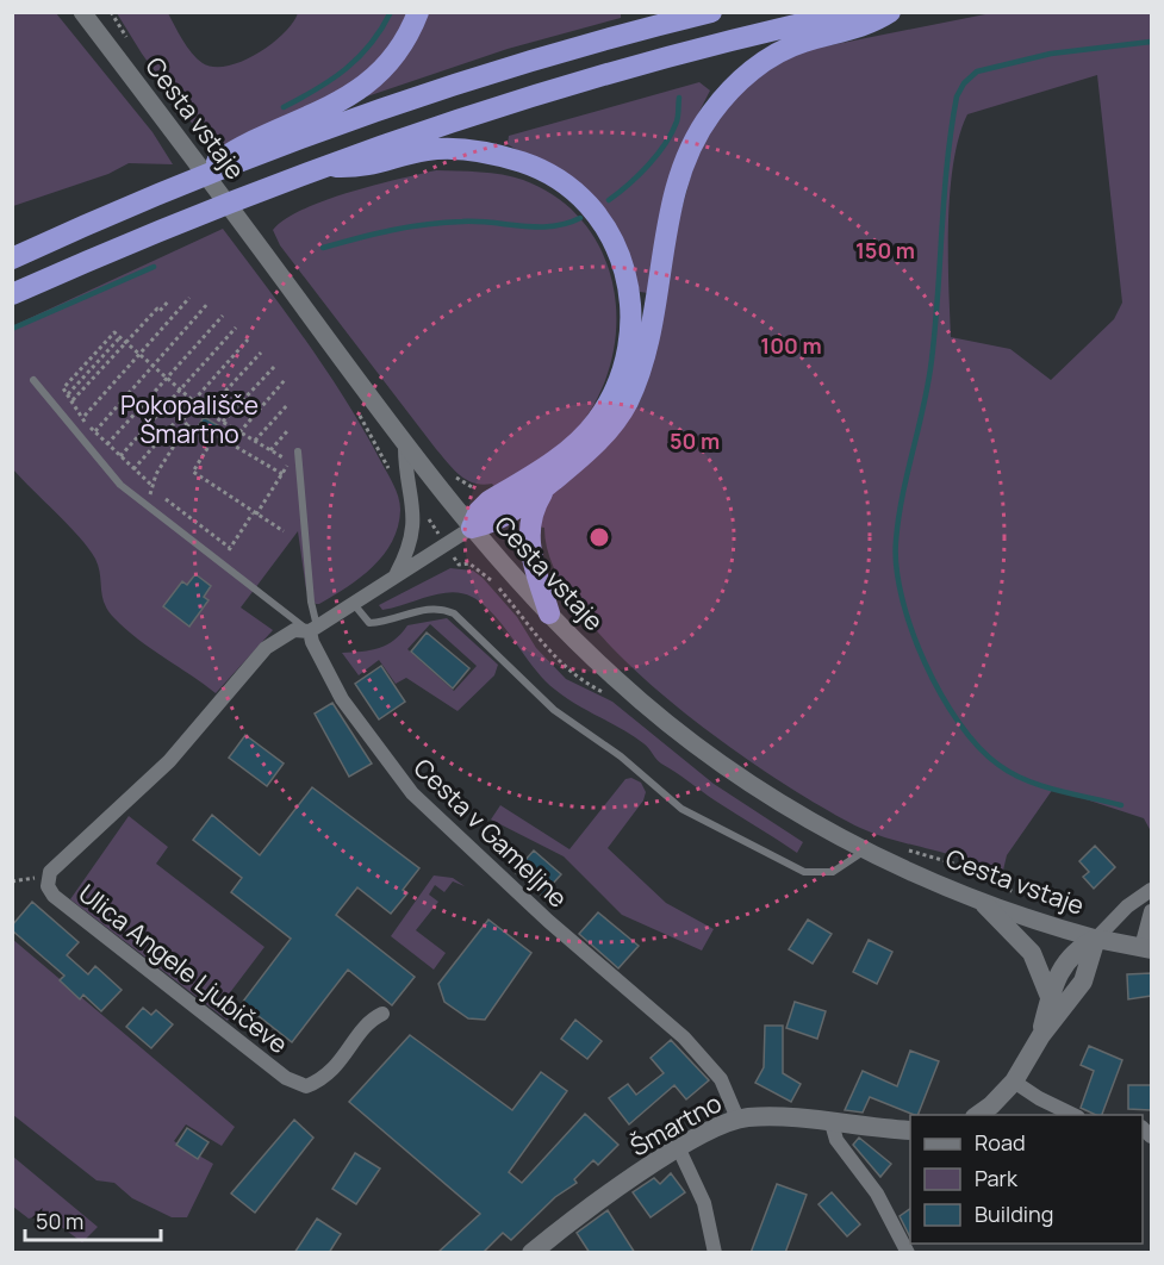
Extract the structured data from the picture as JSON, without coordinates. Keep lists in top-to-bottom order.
{
  "streets": {
    "main road": ["Cesta vstaje", "Šmartno"],
    "street": ["Cesta v Gameljne", "Ulica Angele Ljubičeve"]
  },
  "crossings": [
    ["Cesta v Gameljne", "Ulica Angele Ljubičeve"],
    ["Cesta v Gameljne", "Šmartno"]
  ],
  "parks": ["Pokopališče Šmartno"],
  "legend": ["Road", "Park", "Building"],
  "scale_bar": "50 m",
  "rings": ["150 m", "100 m", "50 m"]
}
